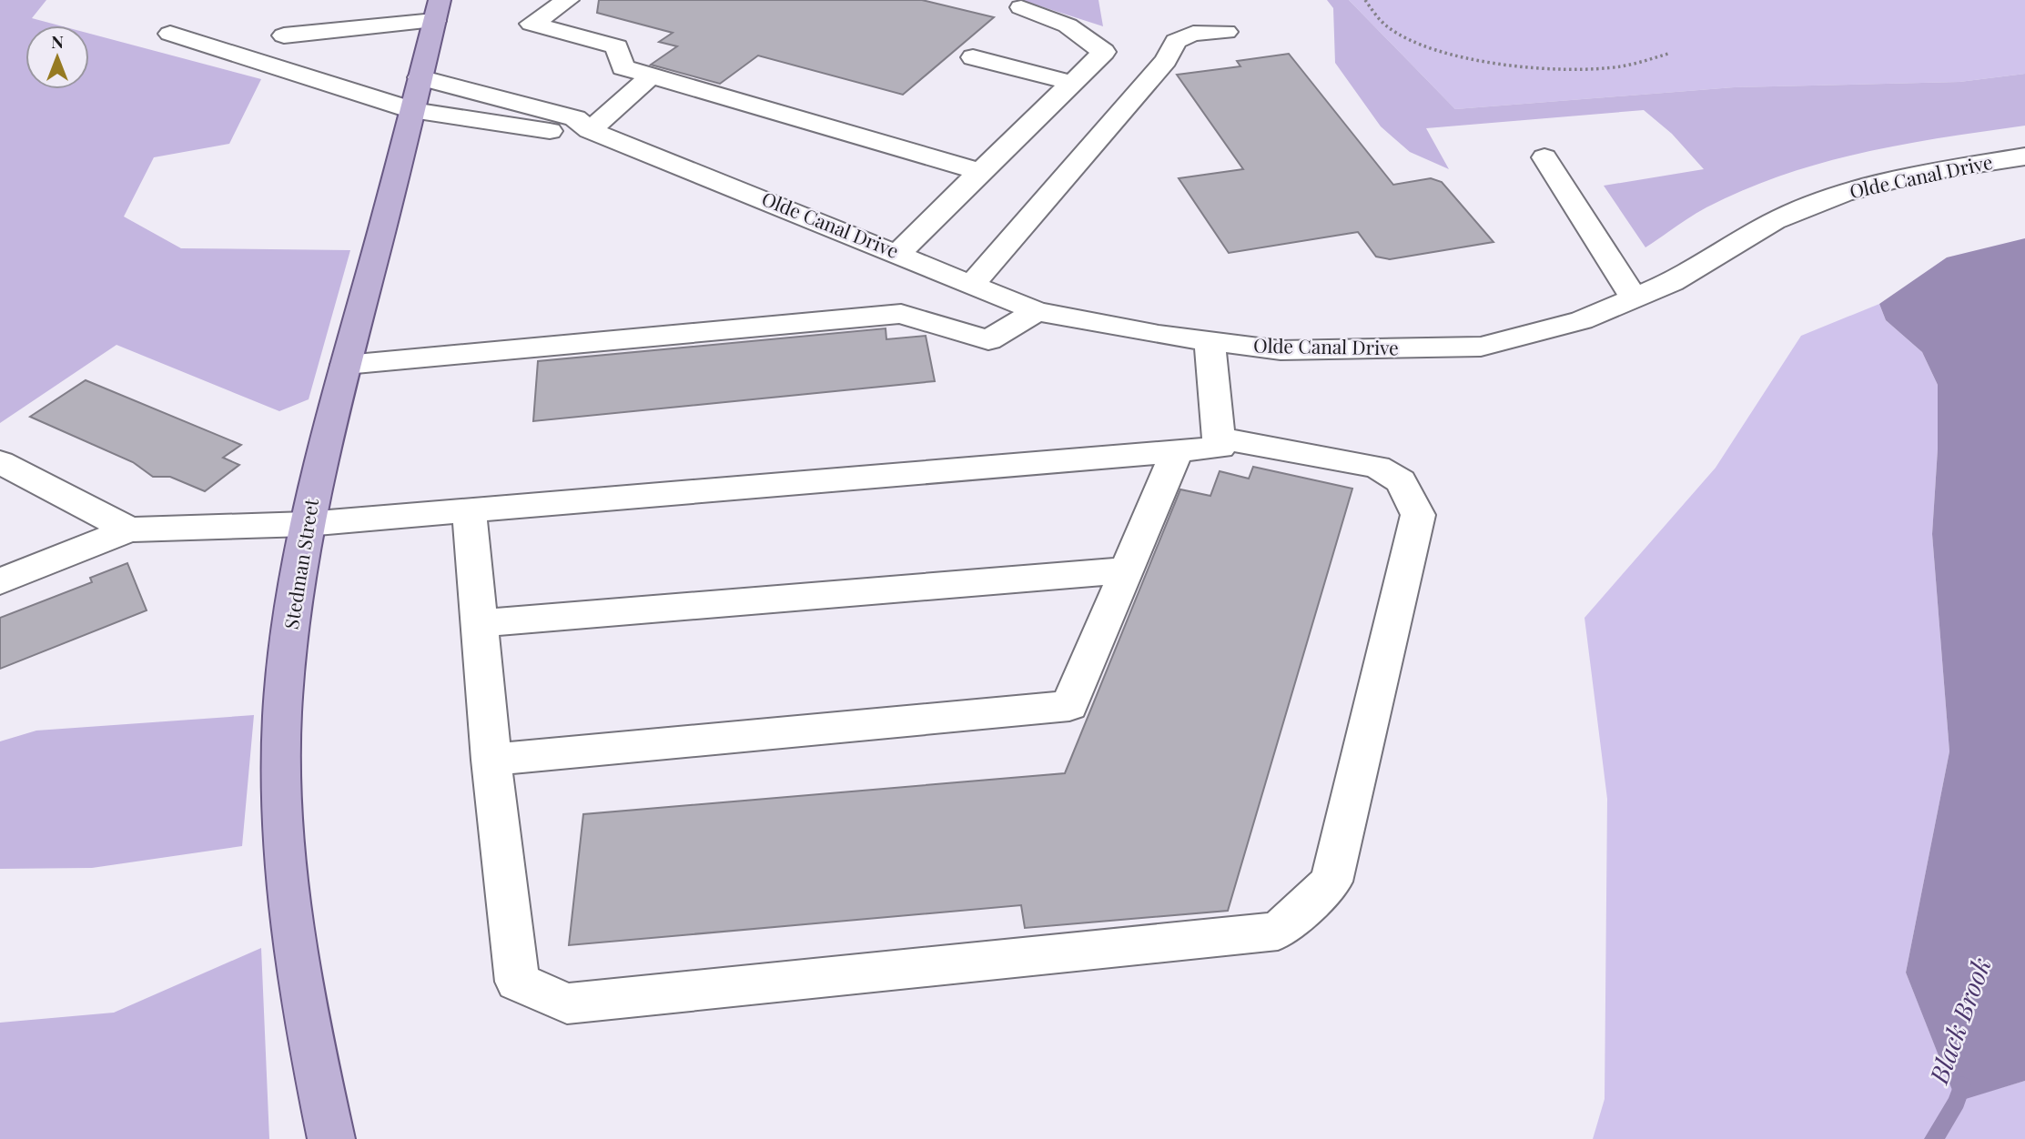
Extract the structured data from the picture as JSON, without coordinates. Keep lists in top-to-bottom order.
{
  "streets": {
    "main road": ["Stedman Street"],
    "street": ["Olde Canal Drive"]
  },
  "crossings": [
    ["Olde Canal Drive", "Stedman Street"]
  ],
  "water": ["Black Brook"],
  "north": "top"
}
